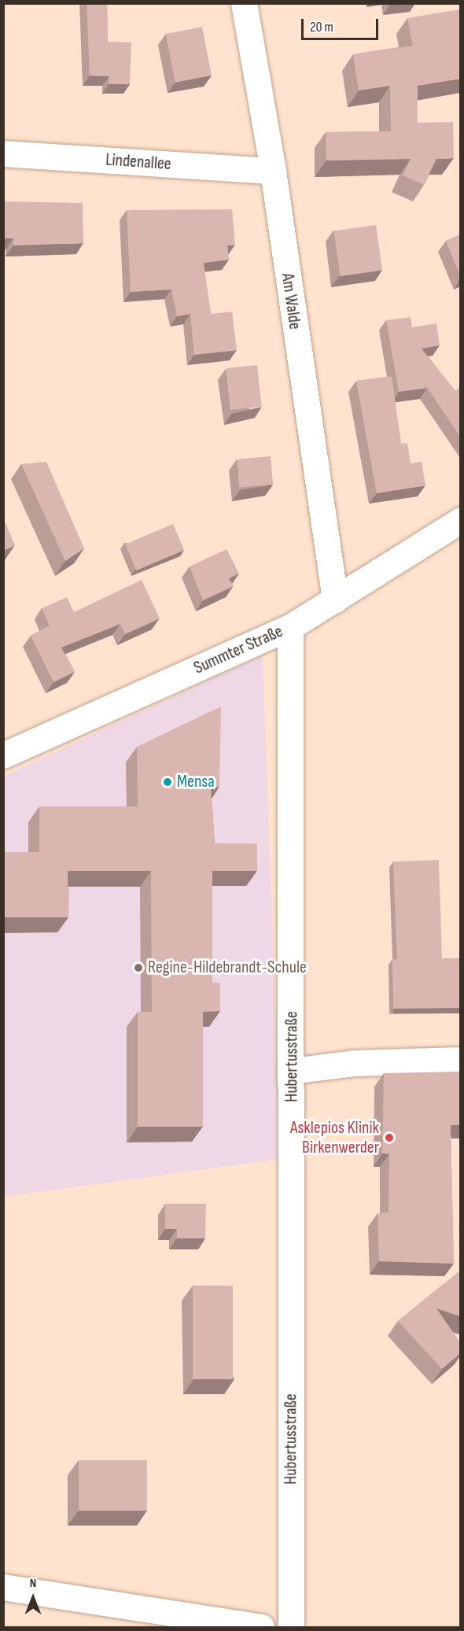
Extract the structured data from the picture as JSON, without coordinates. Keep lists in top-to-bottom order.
{
  "streets": {
    "street": [
      "Lindenallee",
      "Am Walde",
      "Summter Straße",
      "Hubertusstraße"
    ]
  },
  "crossings": [
    ["Lindenallee", "Am Walde"],
    ["Am Walde", "Summter Straße"],
    ["Summter Straße", "Hubertusstraße"]
  ],
  "places": ["Mensa", "Regine-Hildebrandt-Schule", "Asklepios Klinik Birkenwerder"],
  "scale_bar": "20 m",
  "north": "top"
}
